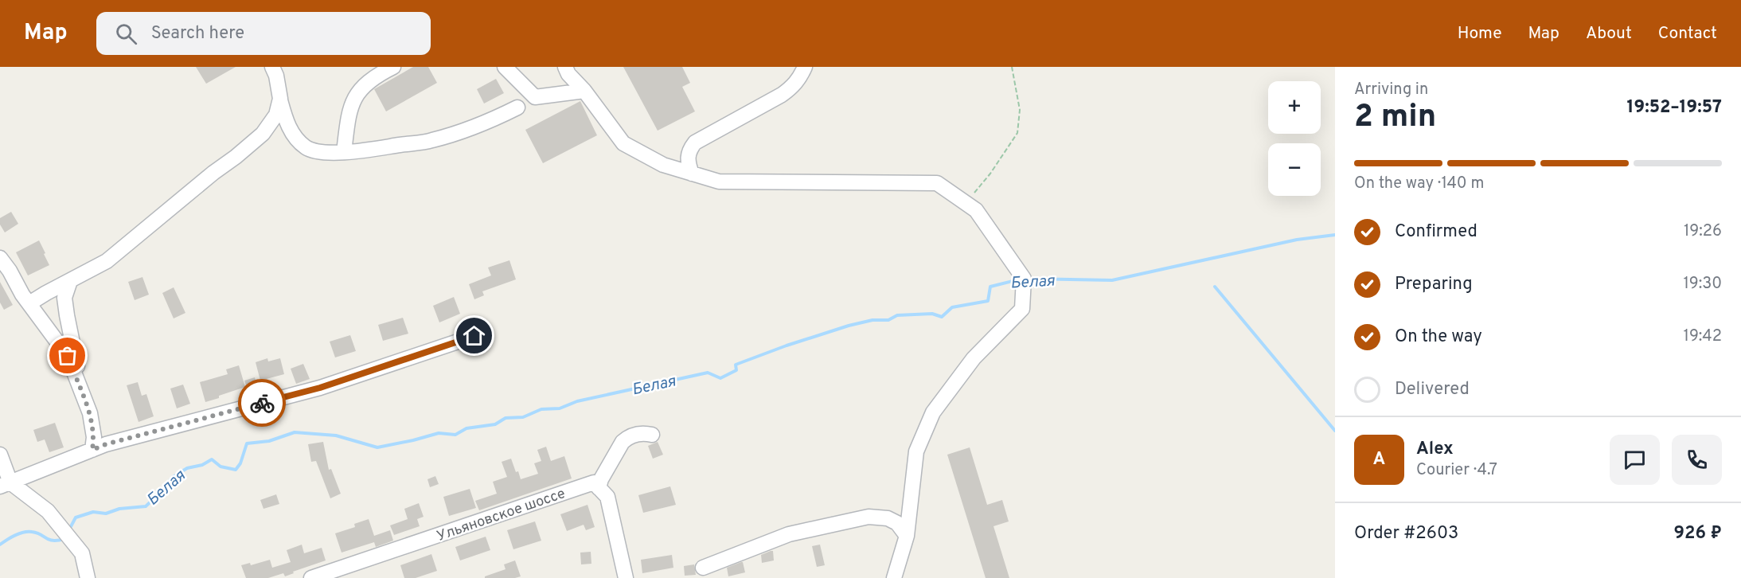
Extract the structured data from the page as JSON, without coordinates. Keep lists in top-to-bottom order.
{
  "streets": {
    "street": ["Ульяновское шоссе"]
  },
  "water": ["Белая"],
  "page": {
    "header": "Map",
    "search": "Search here",
    "nav": [
      "Home",
      "Map",
      "About",
      "Contact"
    ],
    "heading": ["2 min", "Arriving in", "19:52–19:57"],
    "panel": [
      "Alex",
      "Courier · 4.7",
      "Order #2603",
      "926 ₽"
    ],
    "map_buttons": ["+", "−"],
    "bar": "On the way · 140 m",
    "list": [
      ["Confirmed", "19:26"],
      ["Preparing", "19:30"],
      ["On the way", "19:42"],
      "Delivered"
    ],
    "round": "A"
  }
}
